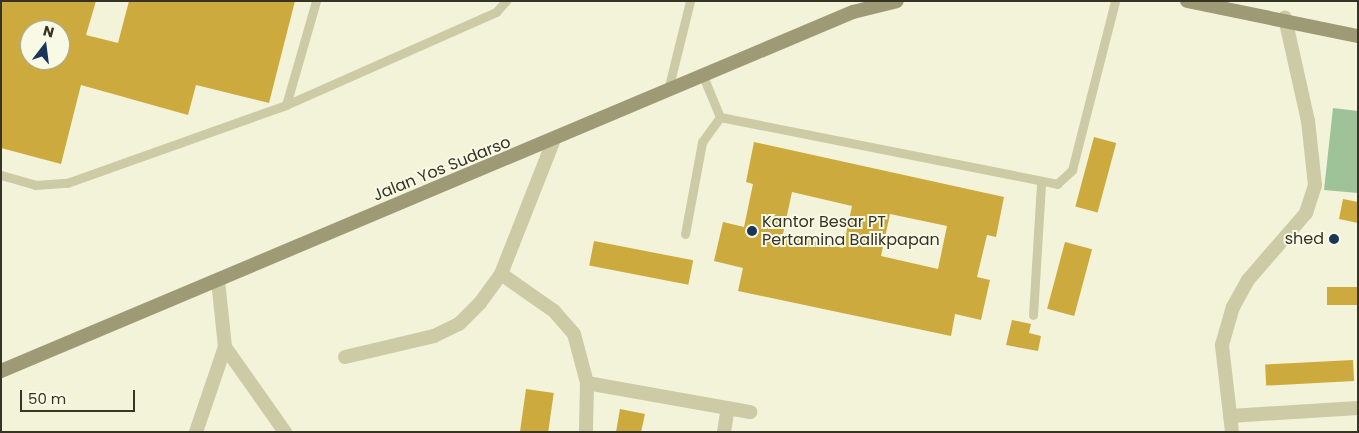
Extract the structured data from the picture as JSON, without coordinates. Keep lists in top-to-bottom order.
{
  "streets": {
    "main road": ["Jalan Yos Sudarso"]
  },
  "places": ["Kantor Besar PT Pertamina Balikpapan", "shed"],
  "scale_bar": "50 m",
  "north": "top"
}
